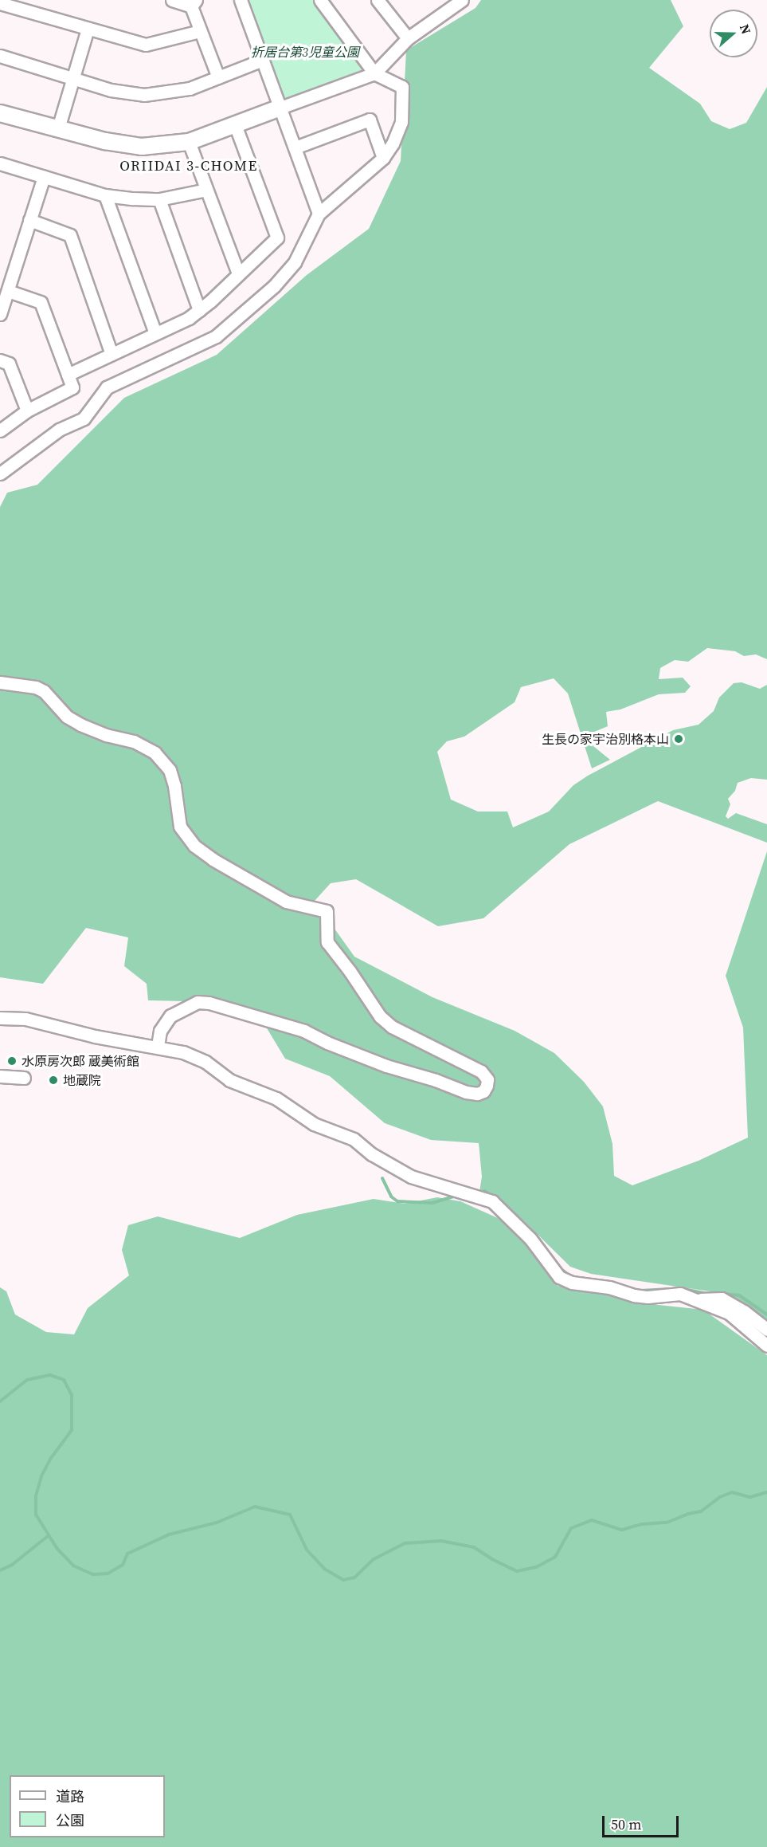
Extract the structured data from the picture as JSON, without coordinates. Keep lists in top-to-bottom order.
{
  "districts": ["ORIIDAI 3-CHOME"],
  "parks": ["折居台第3児童公園"],
  "places": ["生長の家宇治別格本山", "水原房次郎 蔵美術館", "地蔵院"],
  "legend": ["道路", "公園"],
  "scale_bar": "50 m",
  "north": "right"
}
